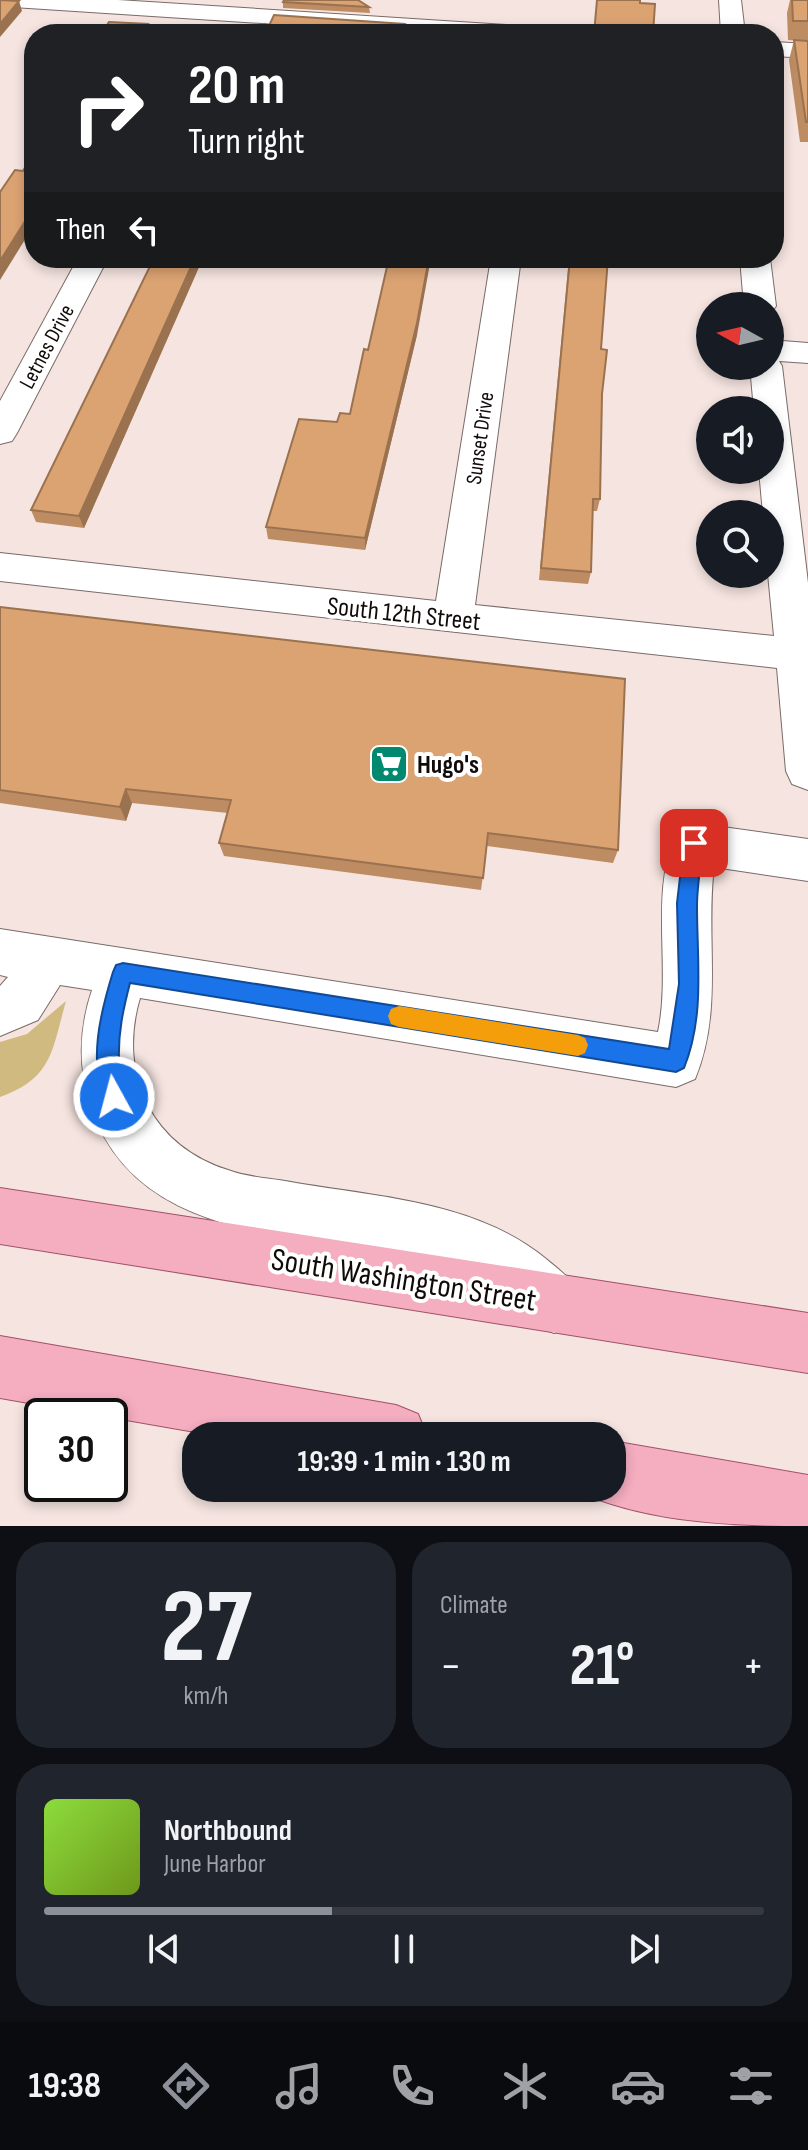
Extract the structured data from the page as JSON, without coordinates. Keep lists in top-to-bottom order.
{
  "streets": {
    "main road": ["South Washington Street"],
    "street": ["Letnes Drive", "Sunset Drive", "South 12th Street"]
  },
  "crossings": [
    ["Sunset Drive", "South 12th Street"]
  ],
  "places": {
    "supermarket": ["Hugo's"]
  },
  "north": "left",
  "page": {
    "turn": ["20 m", "Turn right"],
    "then": "Then",
    "limit": "30",
    "trip": "19:39 · 1 min · 130 m",
    "tile": [
      ["27", "km/h"],
      "Climate"
    ],
    "heat": ["−", "21°", "+"],
    "song": ["Northbound", "June Harbor"],
    "tabs": "19:38"
  }
}
